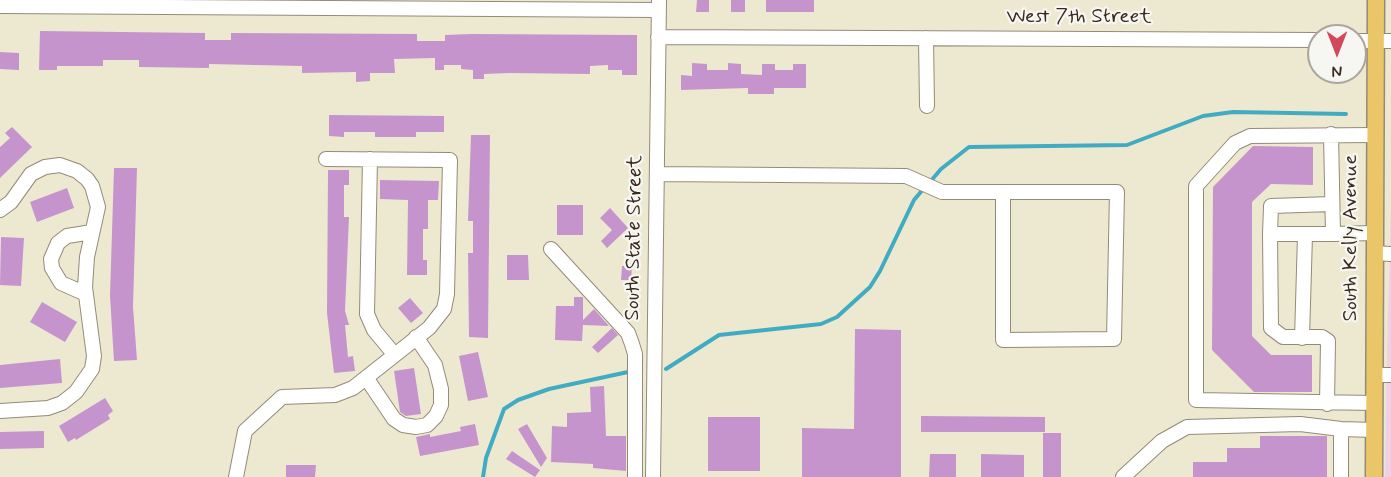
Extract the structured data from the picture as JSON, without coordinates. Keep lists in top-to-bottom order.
{
  "streets": {
    "main road": ["South Kelly Avenue"],
    "street": ["West 7th Street", "South State Street"]
  },
  "crossings": [
    ["West 7th Street", "South State Street"]
  ],
  "north": "bottom"
}
